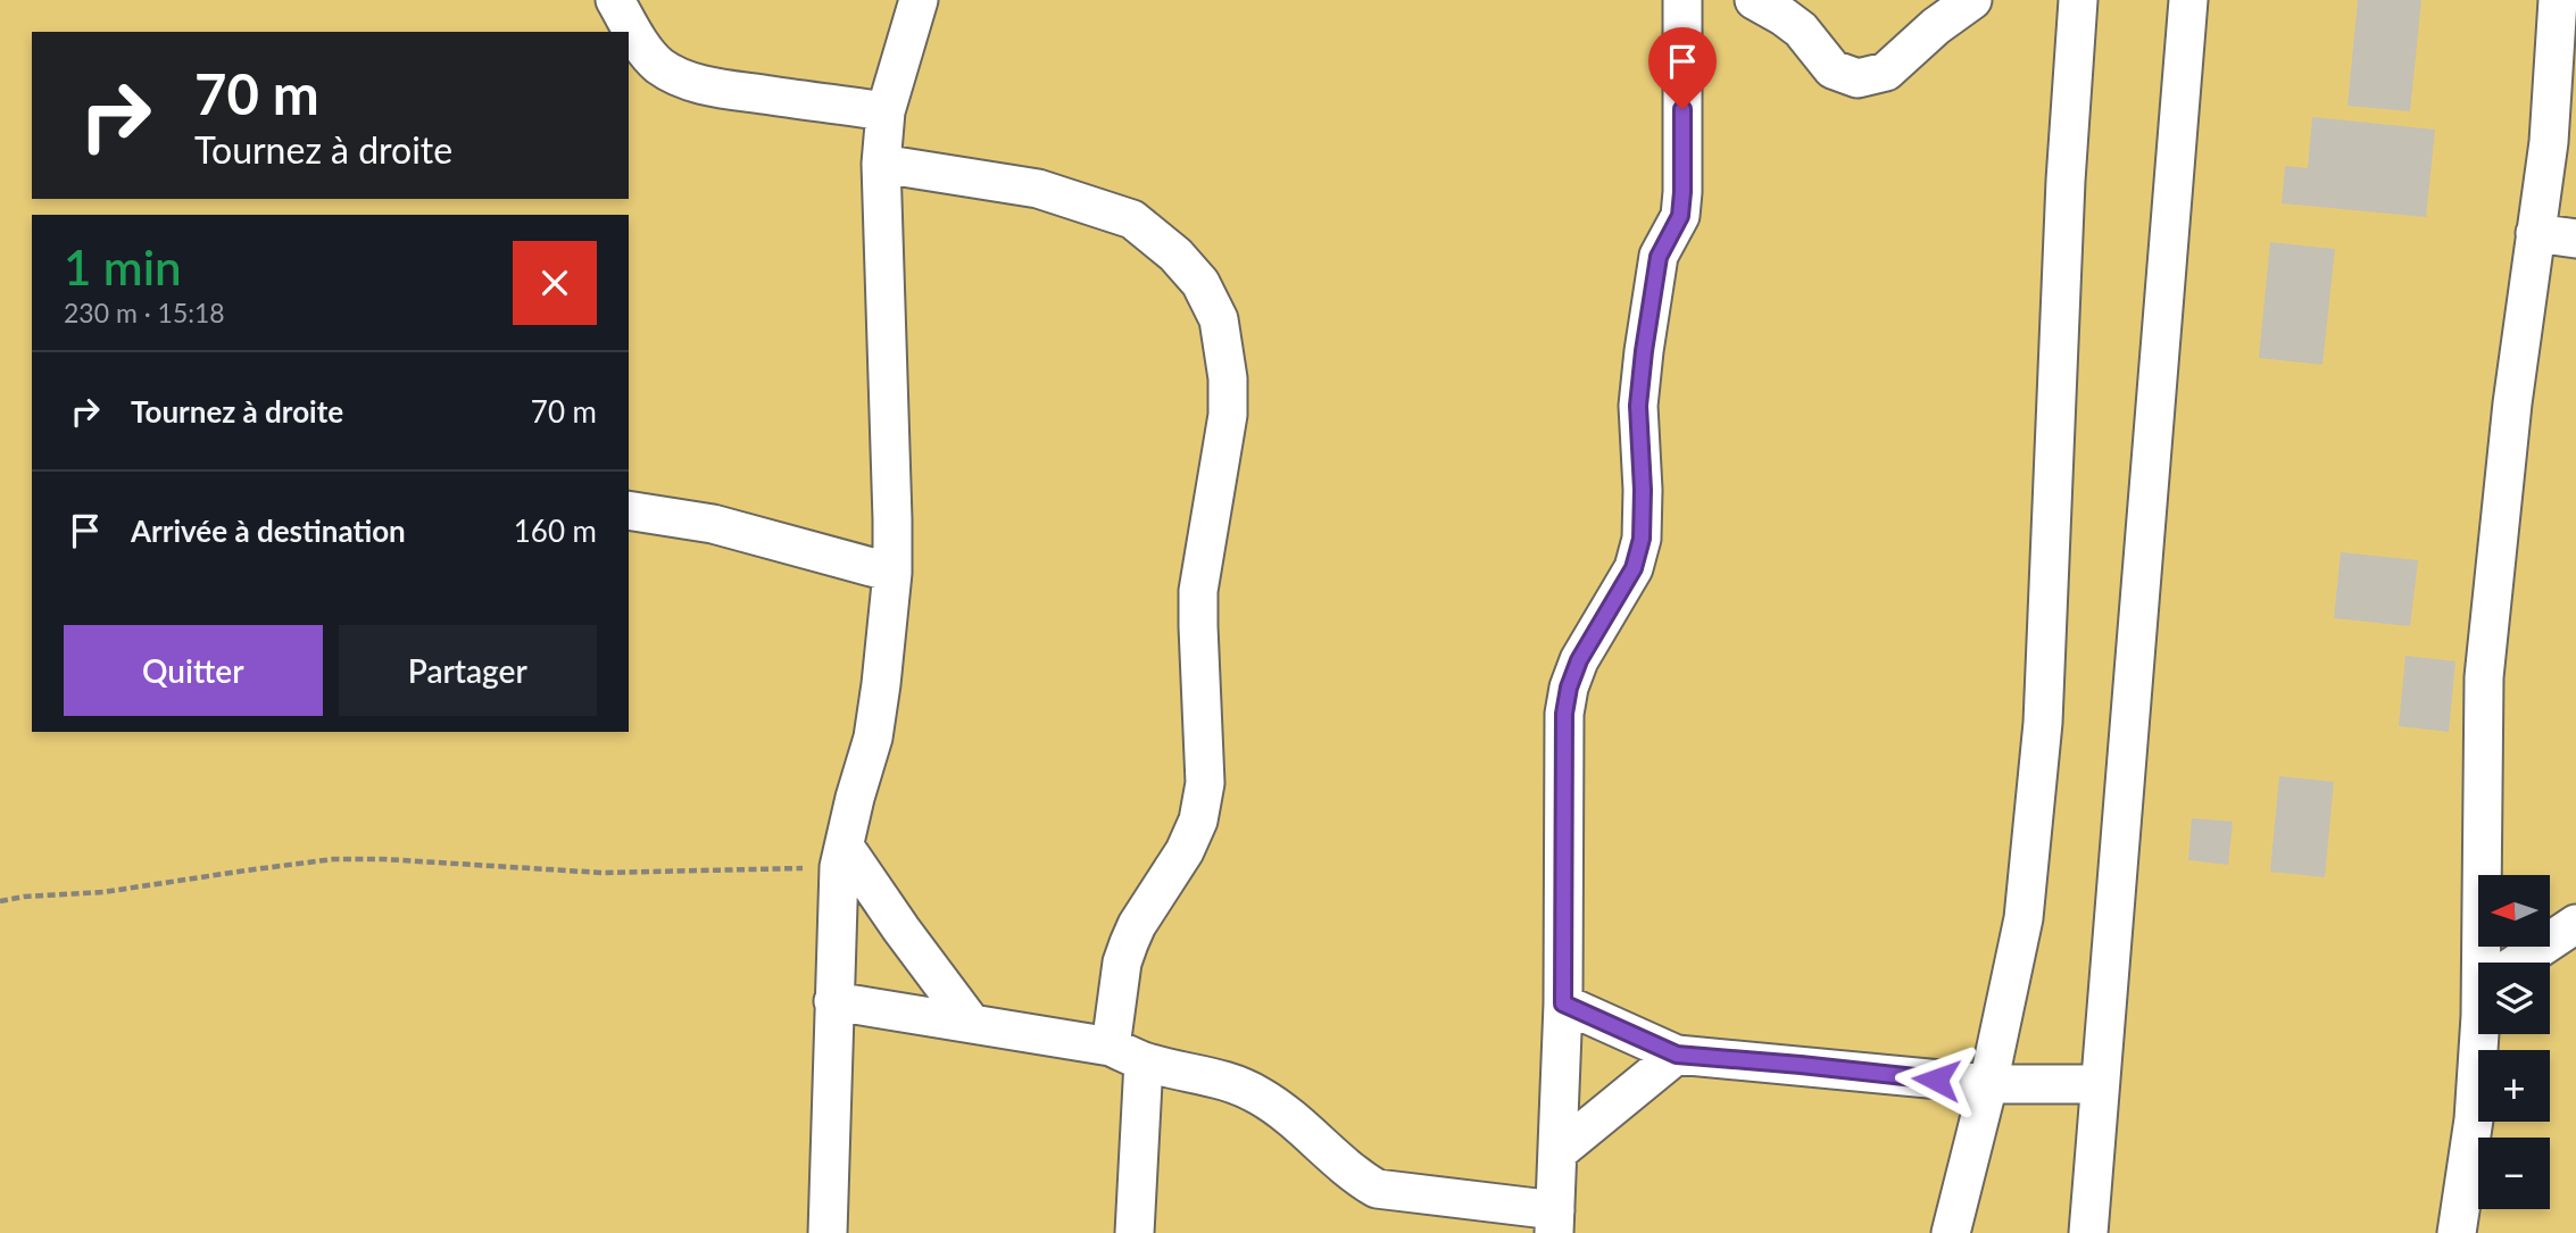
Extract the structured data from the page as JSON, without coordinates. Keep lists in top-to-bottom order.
{
  "north": "left",
  "page": {
    "turn": ["70 m", "Tournez à droite"],
    "heading": ["1 min", "230 m · 15:18"],
    "list": [
      {
        "name": "Tournez à droite",
        "value": "70 m"
      },
      {
        "name": "Arrivée à destination",
        "value": "160 m"
      }
    ],
    "buttons": ["Quitter", "Partager"],
    "map_buttons": ["+", "−"]
  }
}
